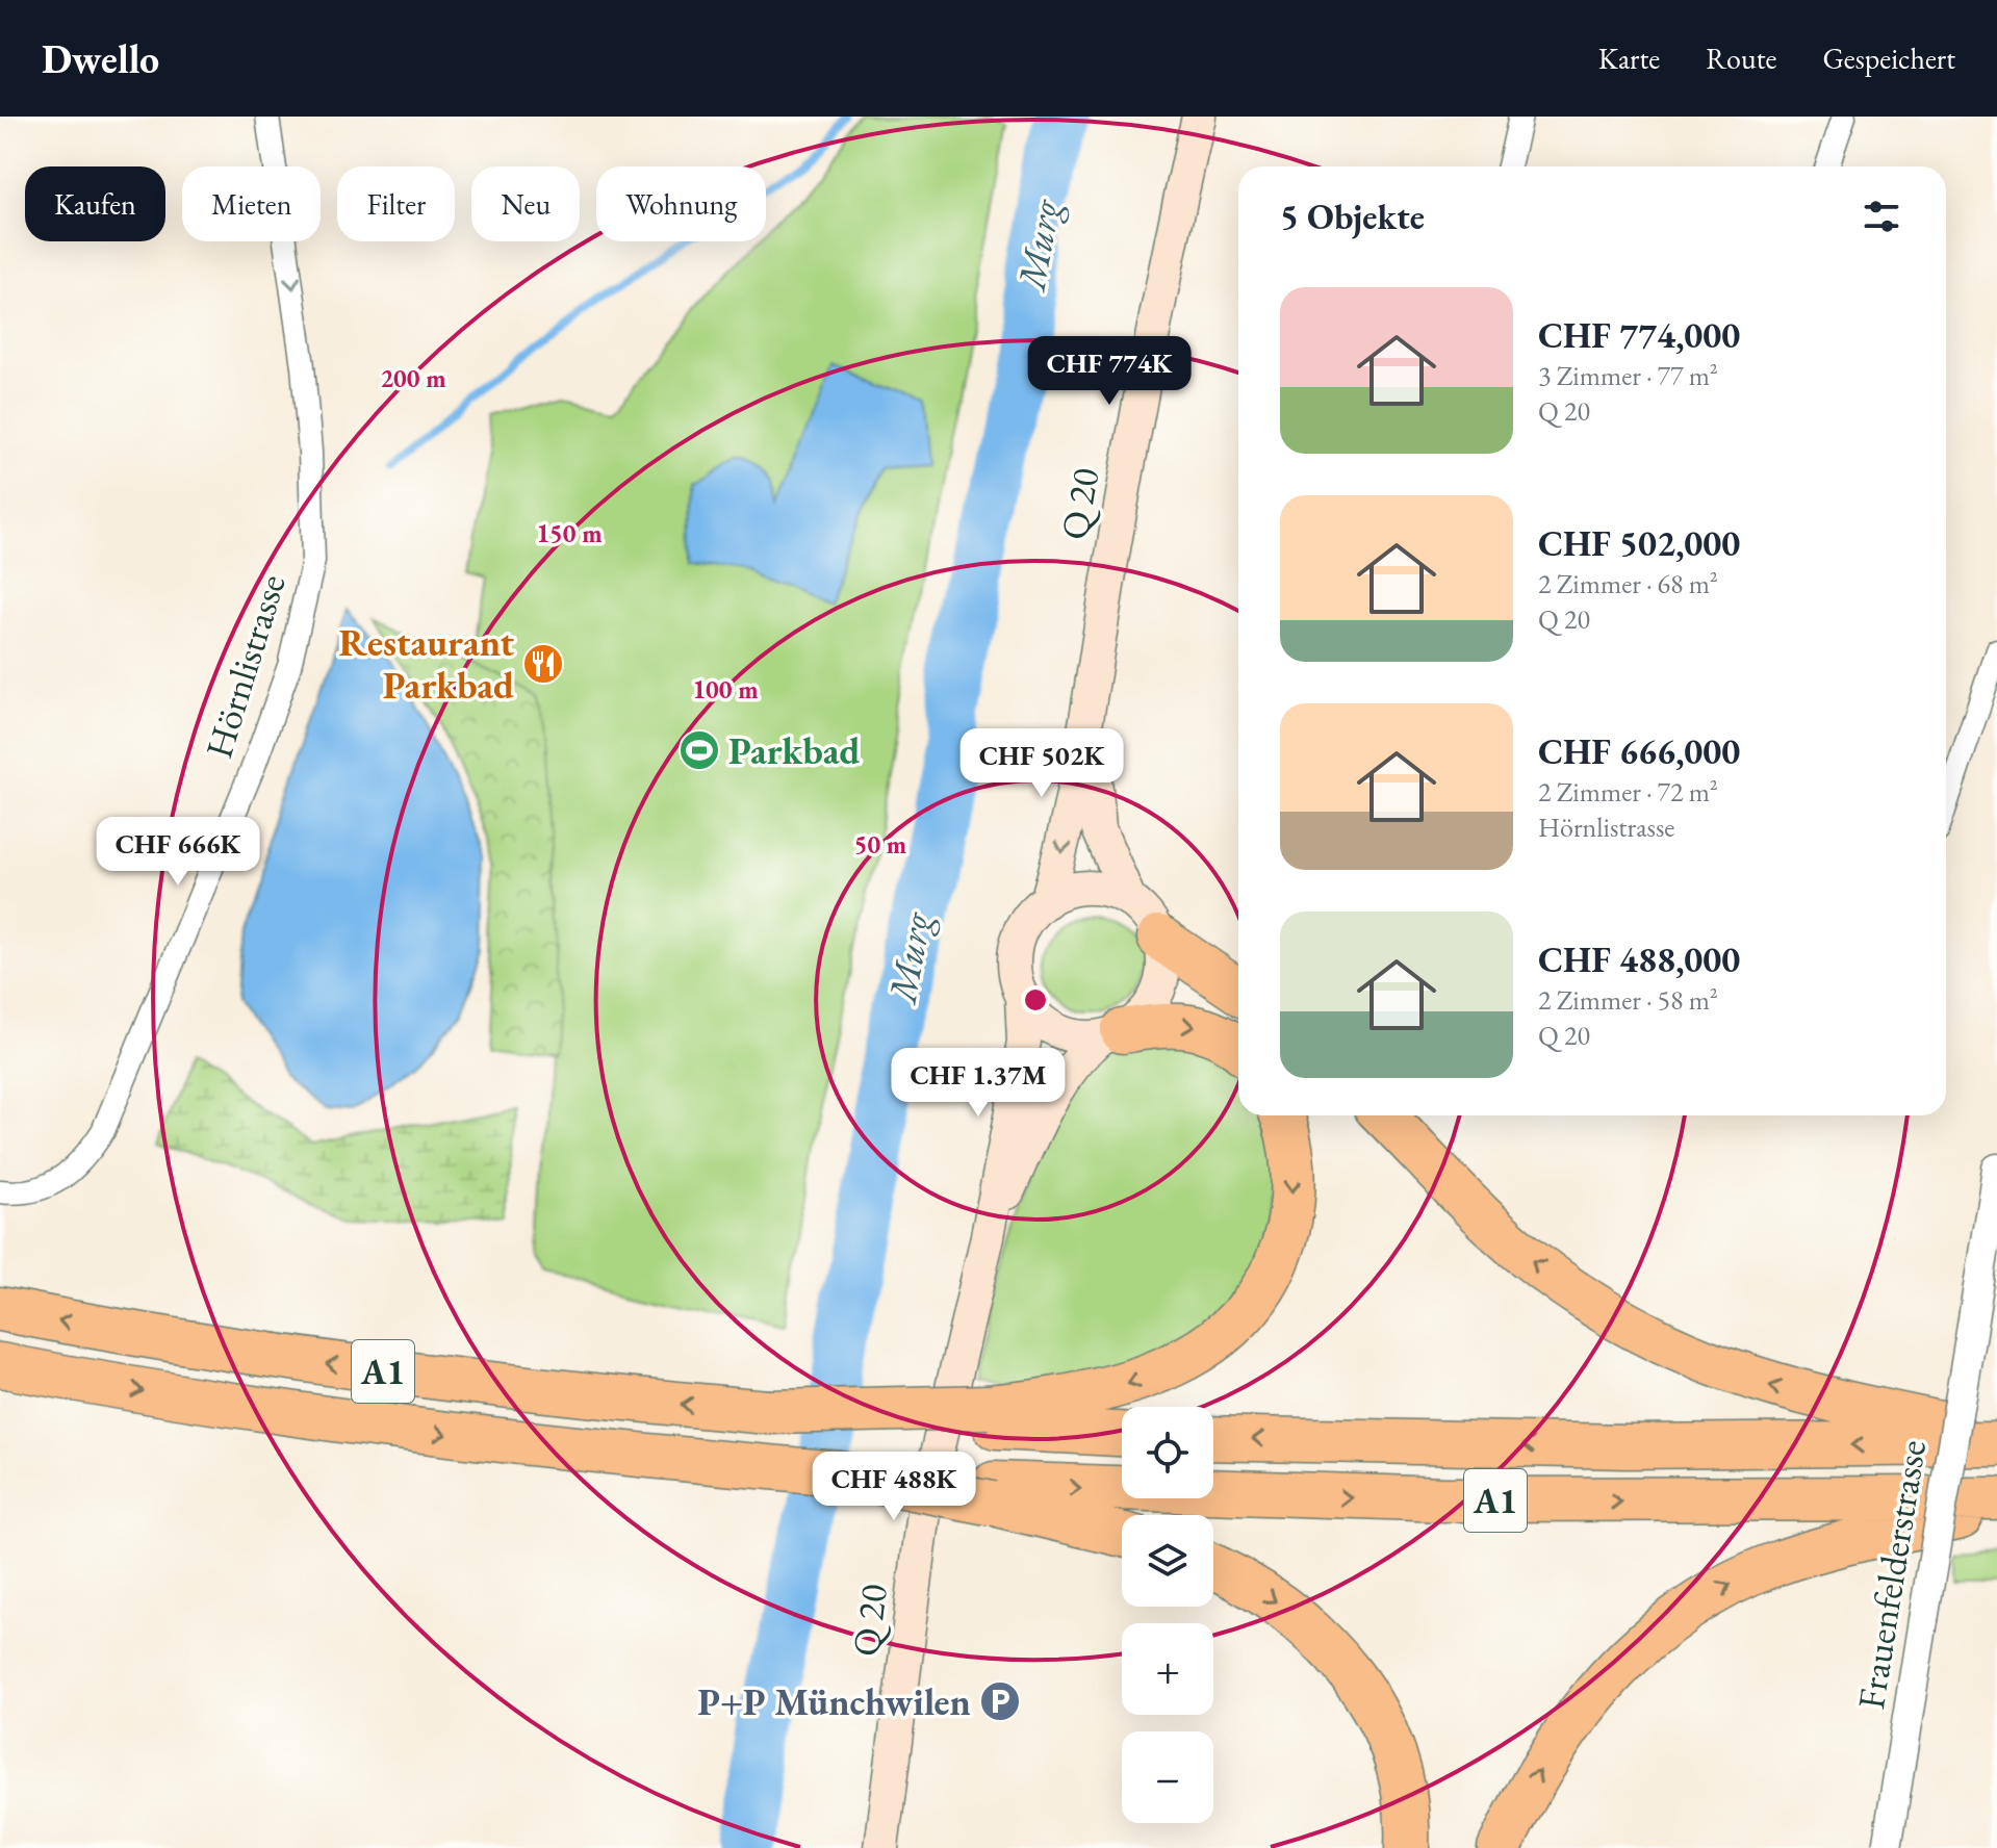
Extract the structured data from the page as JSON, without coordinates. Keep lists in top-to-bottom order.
{
  "streets": {
    "highway": ["A1"],
    "main road": ["Q 20"],
    "street": ["Hörnlistrasse", "Frauenfelderstrasse"]
  },
  "one_way": ["Hörnlistrasse"],
  "water": ["Murg"],
  "places": {
    "restaurant": ["Restaurant Parkbad"],
    "sports": ["Parkbad"],
    "parking": ["P+P Münchwilen"]
  },
  "page": {
    "header": "Dwello",
    "nav": ["Karte", "Route", "Gespeichert"],
    "chip": [
      "Kaufen",
      "Mieten",
      "Filter",
      "Neu",
      "Wohnung"
    ],
    "heading": "5 Objekte",
    "list": [
      {
        "name": "CHF 774,000",
        "note": "3 Zimmer · 77 m² · Q 20"
      },
      {
        "name": "CHF 502,000",
        "note": "2 Zimmer · 68 m² · Q 20"
      },
      {
        "name": "CHF 666,000",
        "note": "2 Zimmer · 72 m² · Hörnlistrasse"
      },
      {
        "name": "CHF 488,000",
        "note": "2 Zimmer · 58 m² · Q 20"
      }
    ],
    "price": [
      "CHF 774K",
      "CHF 502K",
      "CHF 666K",
      "CHF 1.37M",
      "CHF 488K"
    ],
    "map_buttons": ["+", "−"]
  },
  "rings": [
    "200 m",
    "150 m",
    "100 m",
    "50 m"
  ]
}
